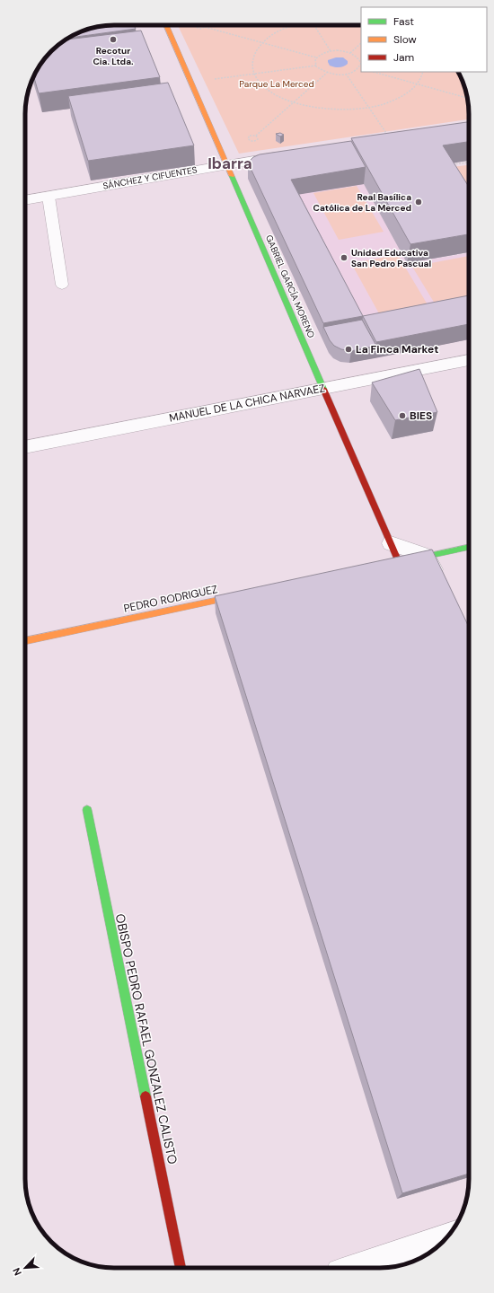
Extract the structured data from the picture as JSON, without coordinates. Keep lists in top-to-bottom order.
{
  "streets": {
    "street": [
      "SÁNCHEZ Y CIFUENTES",
      "GABRIEL GARCÍA MORENO",
      "MANUEL DE LA CHICA NARVAEZ",
      "PEDRO RODRIGUEZ",
      "OBISPO PEDRO RAFAEL GONZALEZ CALISTO"
    ]
  },
  "crossings": [
    ["SÁNCHEZ Y CIFUENTES", "GABRIEL GARCÍA MORENO"],
    ["GABRIEL GARCÍA MORENO", "MANUEL DE LA CHICA NARVAEZ"]
  ],
  "districts": ["Ibarra"],
  "parks": ["Parque La Merced"],
  "places": [
    "Recotur Cia. Ltda.",
    "Real Basílica Católica de La Merced",
    "Unidad Educativa San Pedro Pascual",
    "La Finca Market",
    "BIES"
  ],
  "legend": ["Fast", "Slow", "Jam"],
  "north": "bottom left"
}
